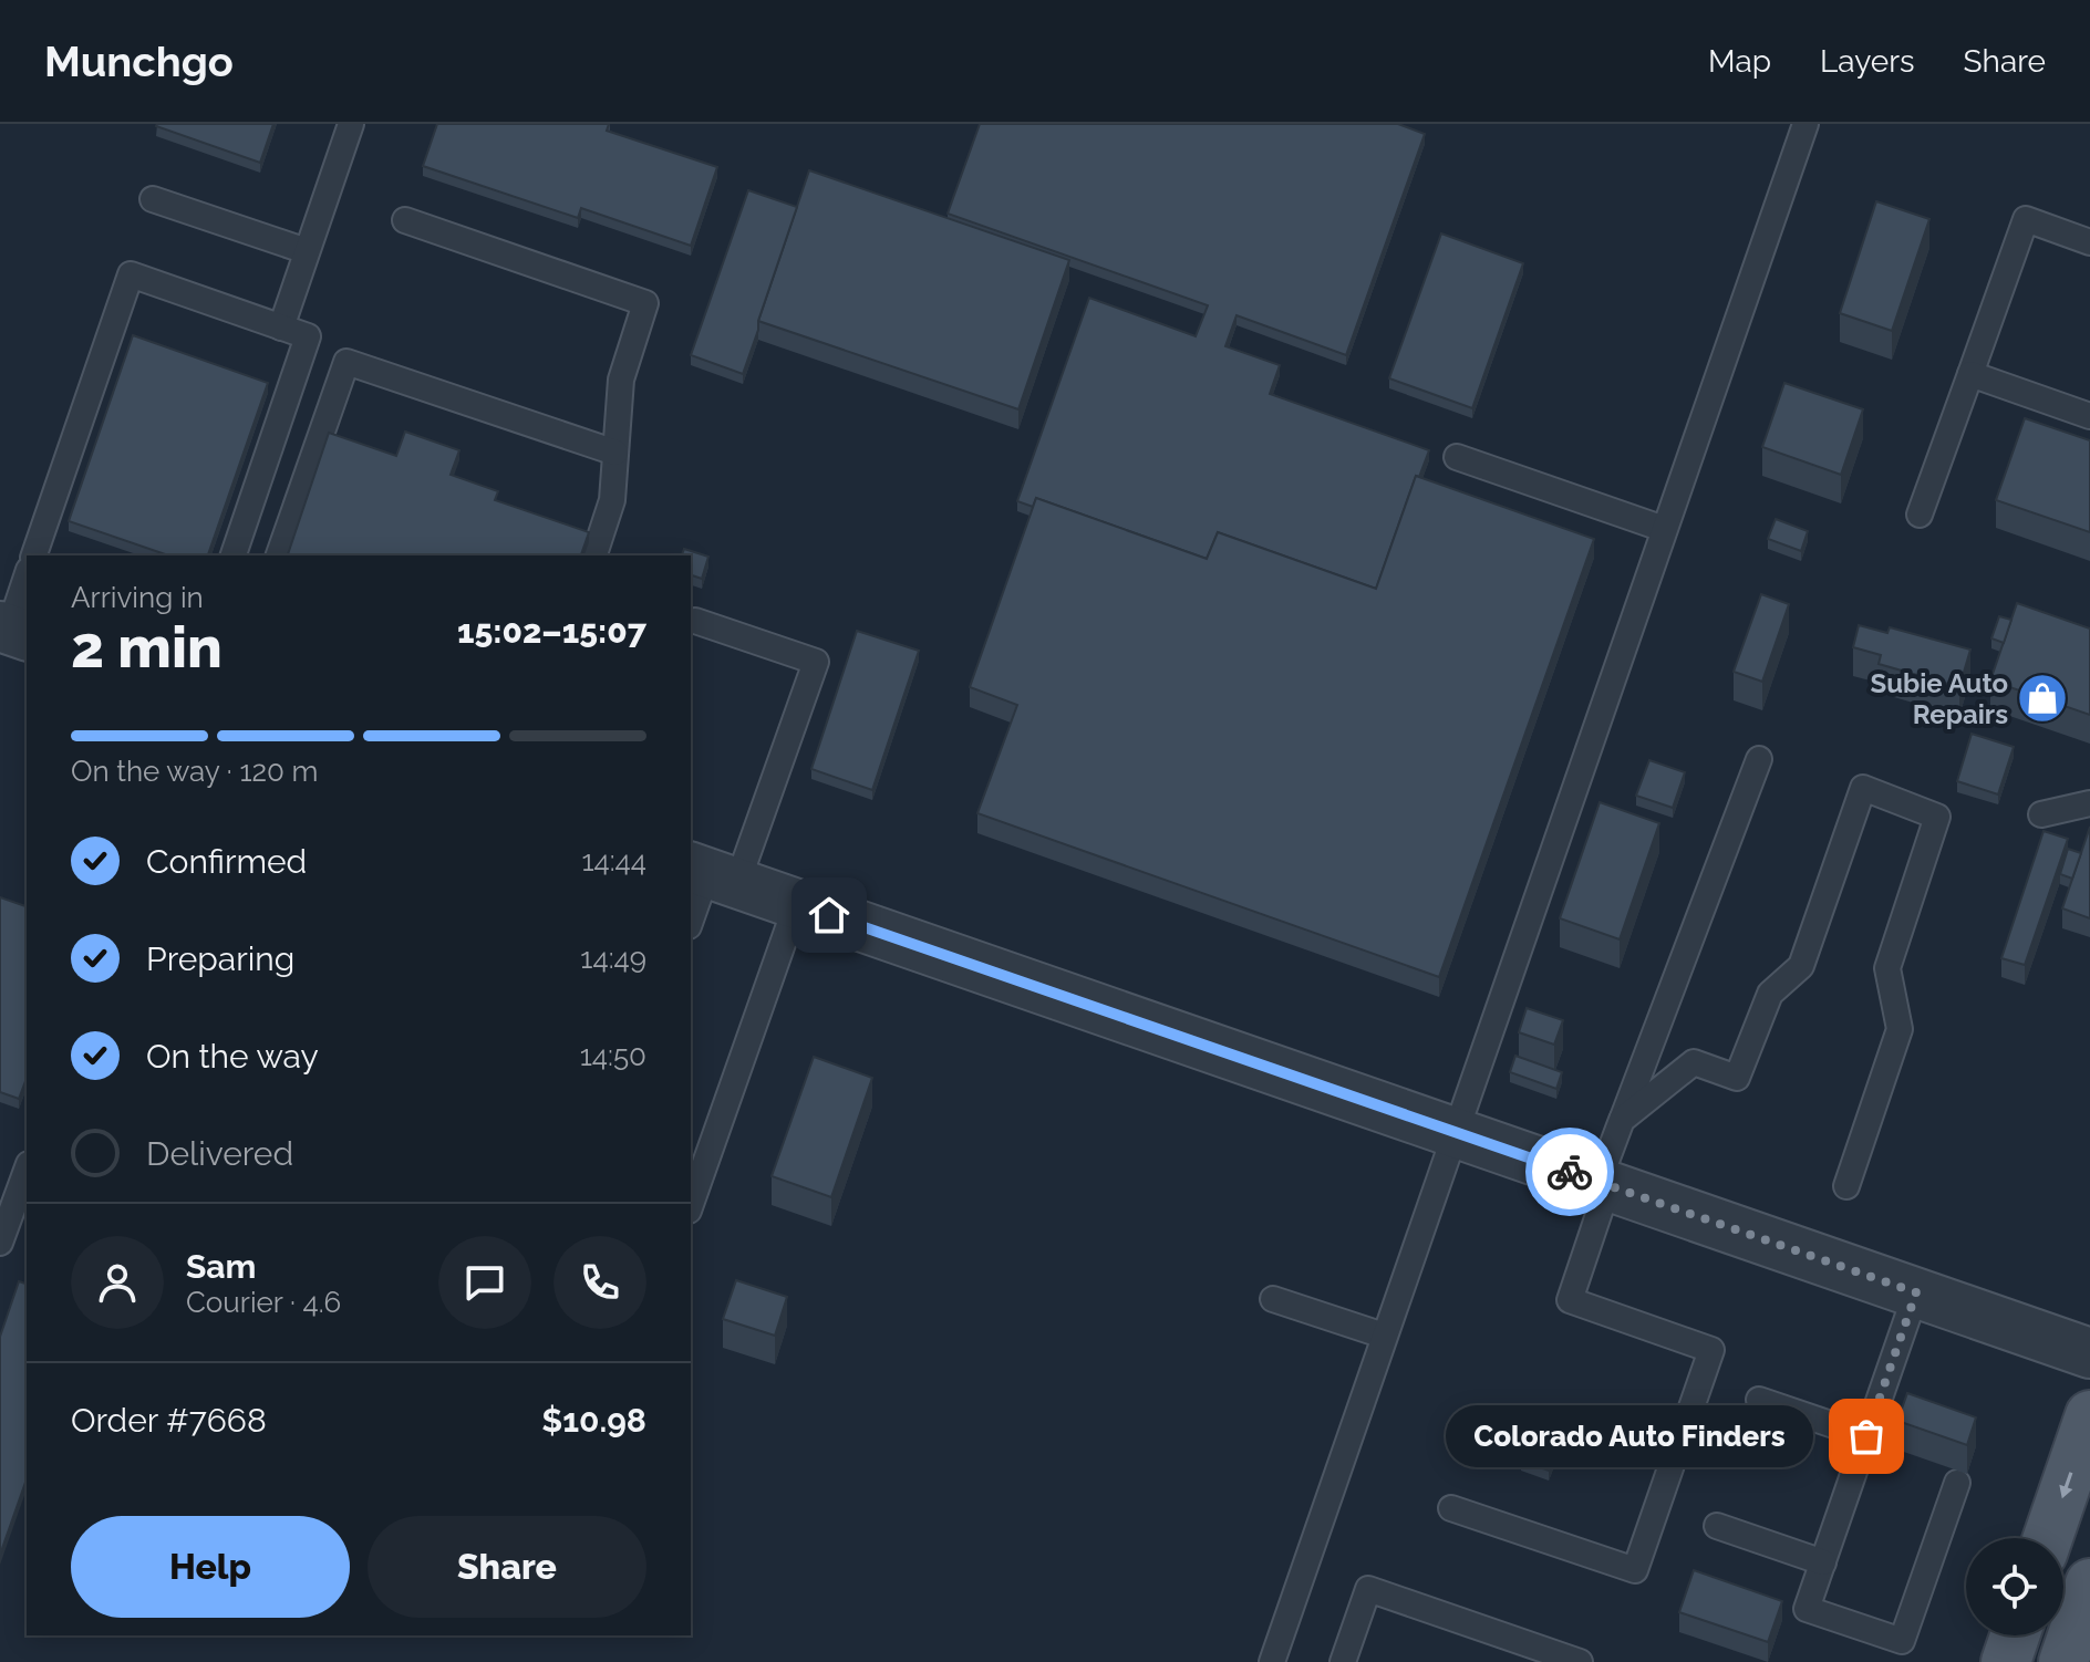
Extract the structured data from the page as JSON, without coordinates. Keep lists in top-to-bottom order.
{
  "places": {
    "shop": ["Subie Auto Repairs"],
    "other": ["Colorado Auto Finders"]
  },
  "page": {
    "header": "Munchgo",
    "nav": ["Map", "Layers", "Share"],
    "heading": ["2 min", "Arriving in", "15:02–15:07"],
    "panel": [
      "Sam",
      "Courier · 4.6",
      "Order #7668",
      "$10.98"
    ],
    "bar": "On the way · 120 m",
    "list": [
      ["Confirmed", "14:44"],
      ["Preparing", "14:49"],
      ["On the way", "14:50"],
      "Delivered"
    ],
    "bubble": "Colorado Auto Finders",
    "buttons": ["Help", "Share"]
  }
}
